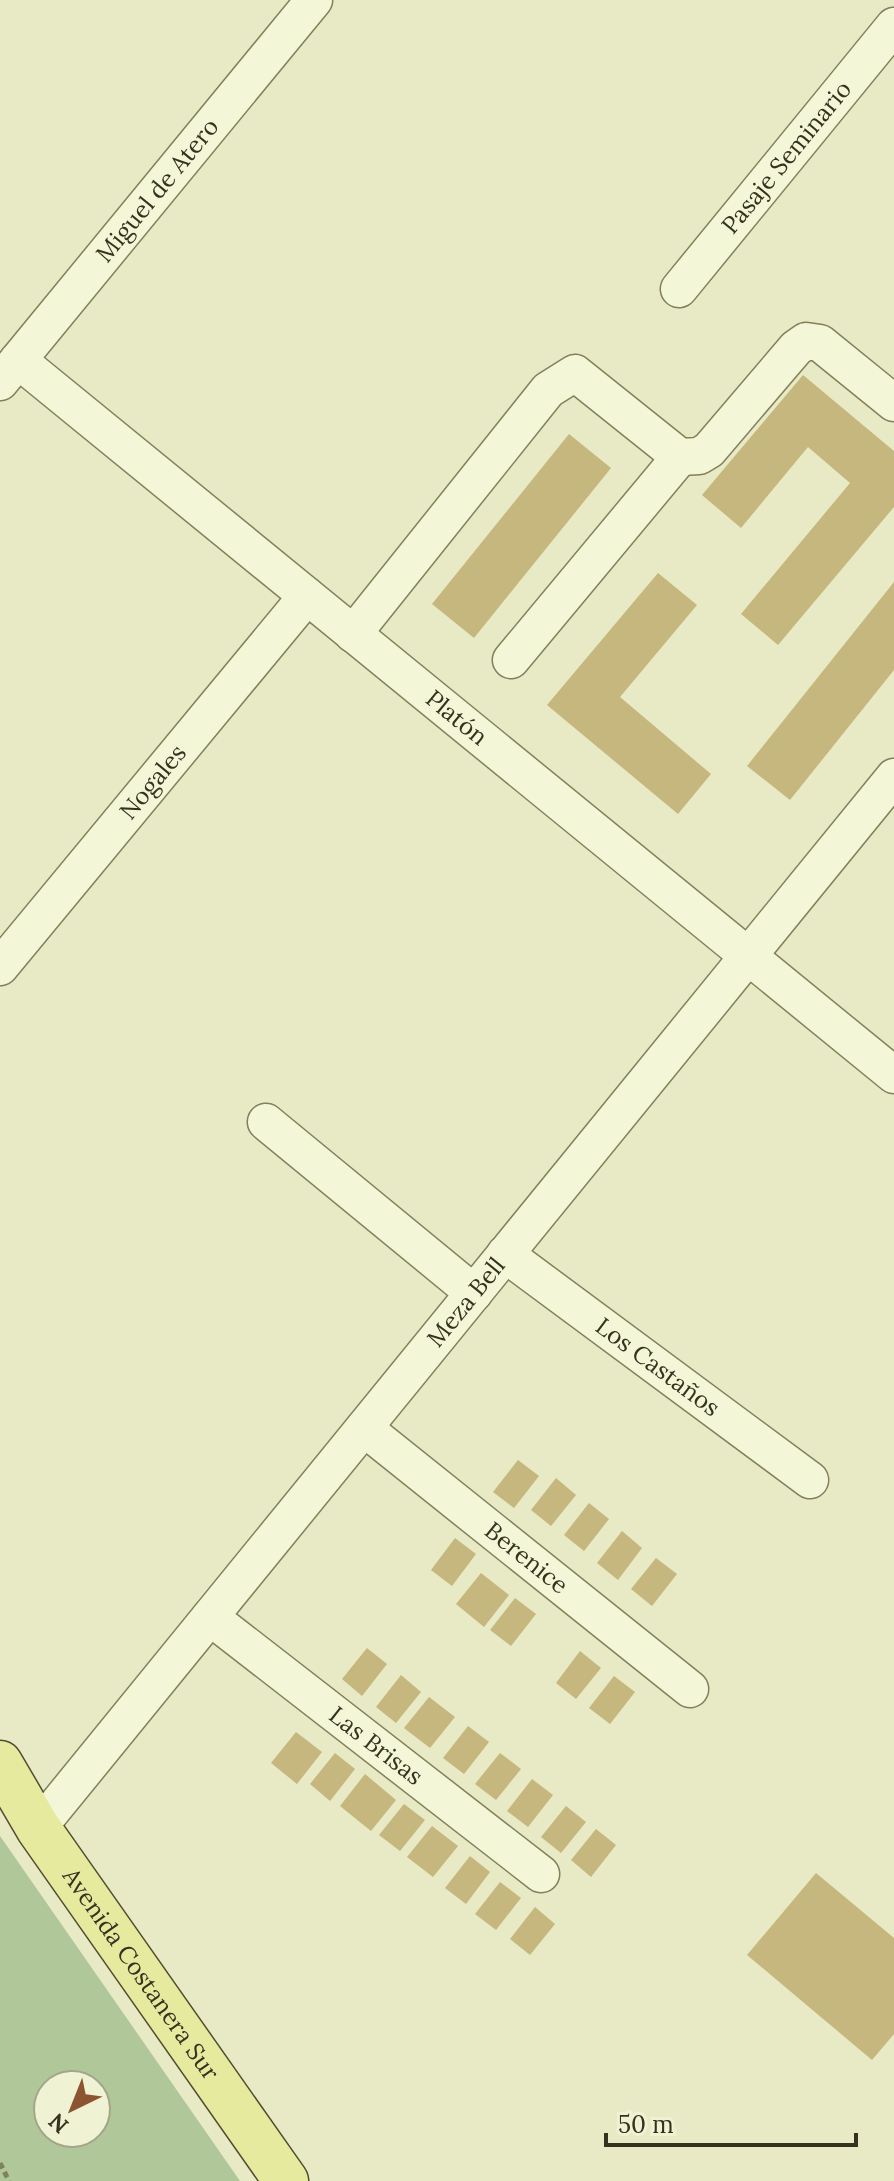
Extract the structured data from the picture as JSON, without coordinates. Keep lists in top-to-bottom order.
{
  "streets": {
    "main road": ["Avenida Costanera Sur"],
    "street": [
      "Pasaje Seminario",
      "Miguel de Atero",
      "Platón",
      "Nogales",
      "Meza Bell",
      "Los Castaños",
      "Berenice",
      "Las Brisas"
    ]
  },
  "crossings": [
    ["Miguel de Atero", "Platón"],
    ["Platón", "Nogales"],
    ["Platón", "Meza Bell"],
    ["Meza Bell", "Los Castaños"],
    ["Meza Bell", "Berenice"],
    ["Meza Bell", "Las Brisas"],
    ["Meza Bell", "Avenida Costanera Sur"]
  ],
  "scale_bar": "50 m",
  "north": "bottom left"
}
